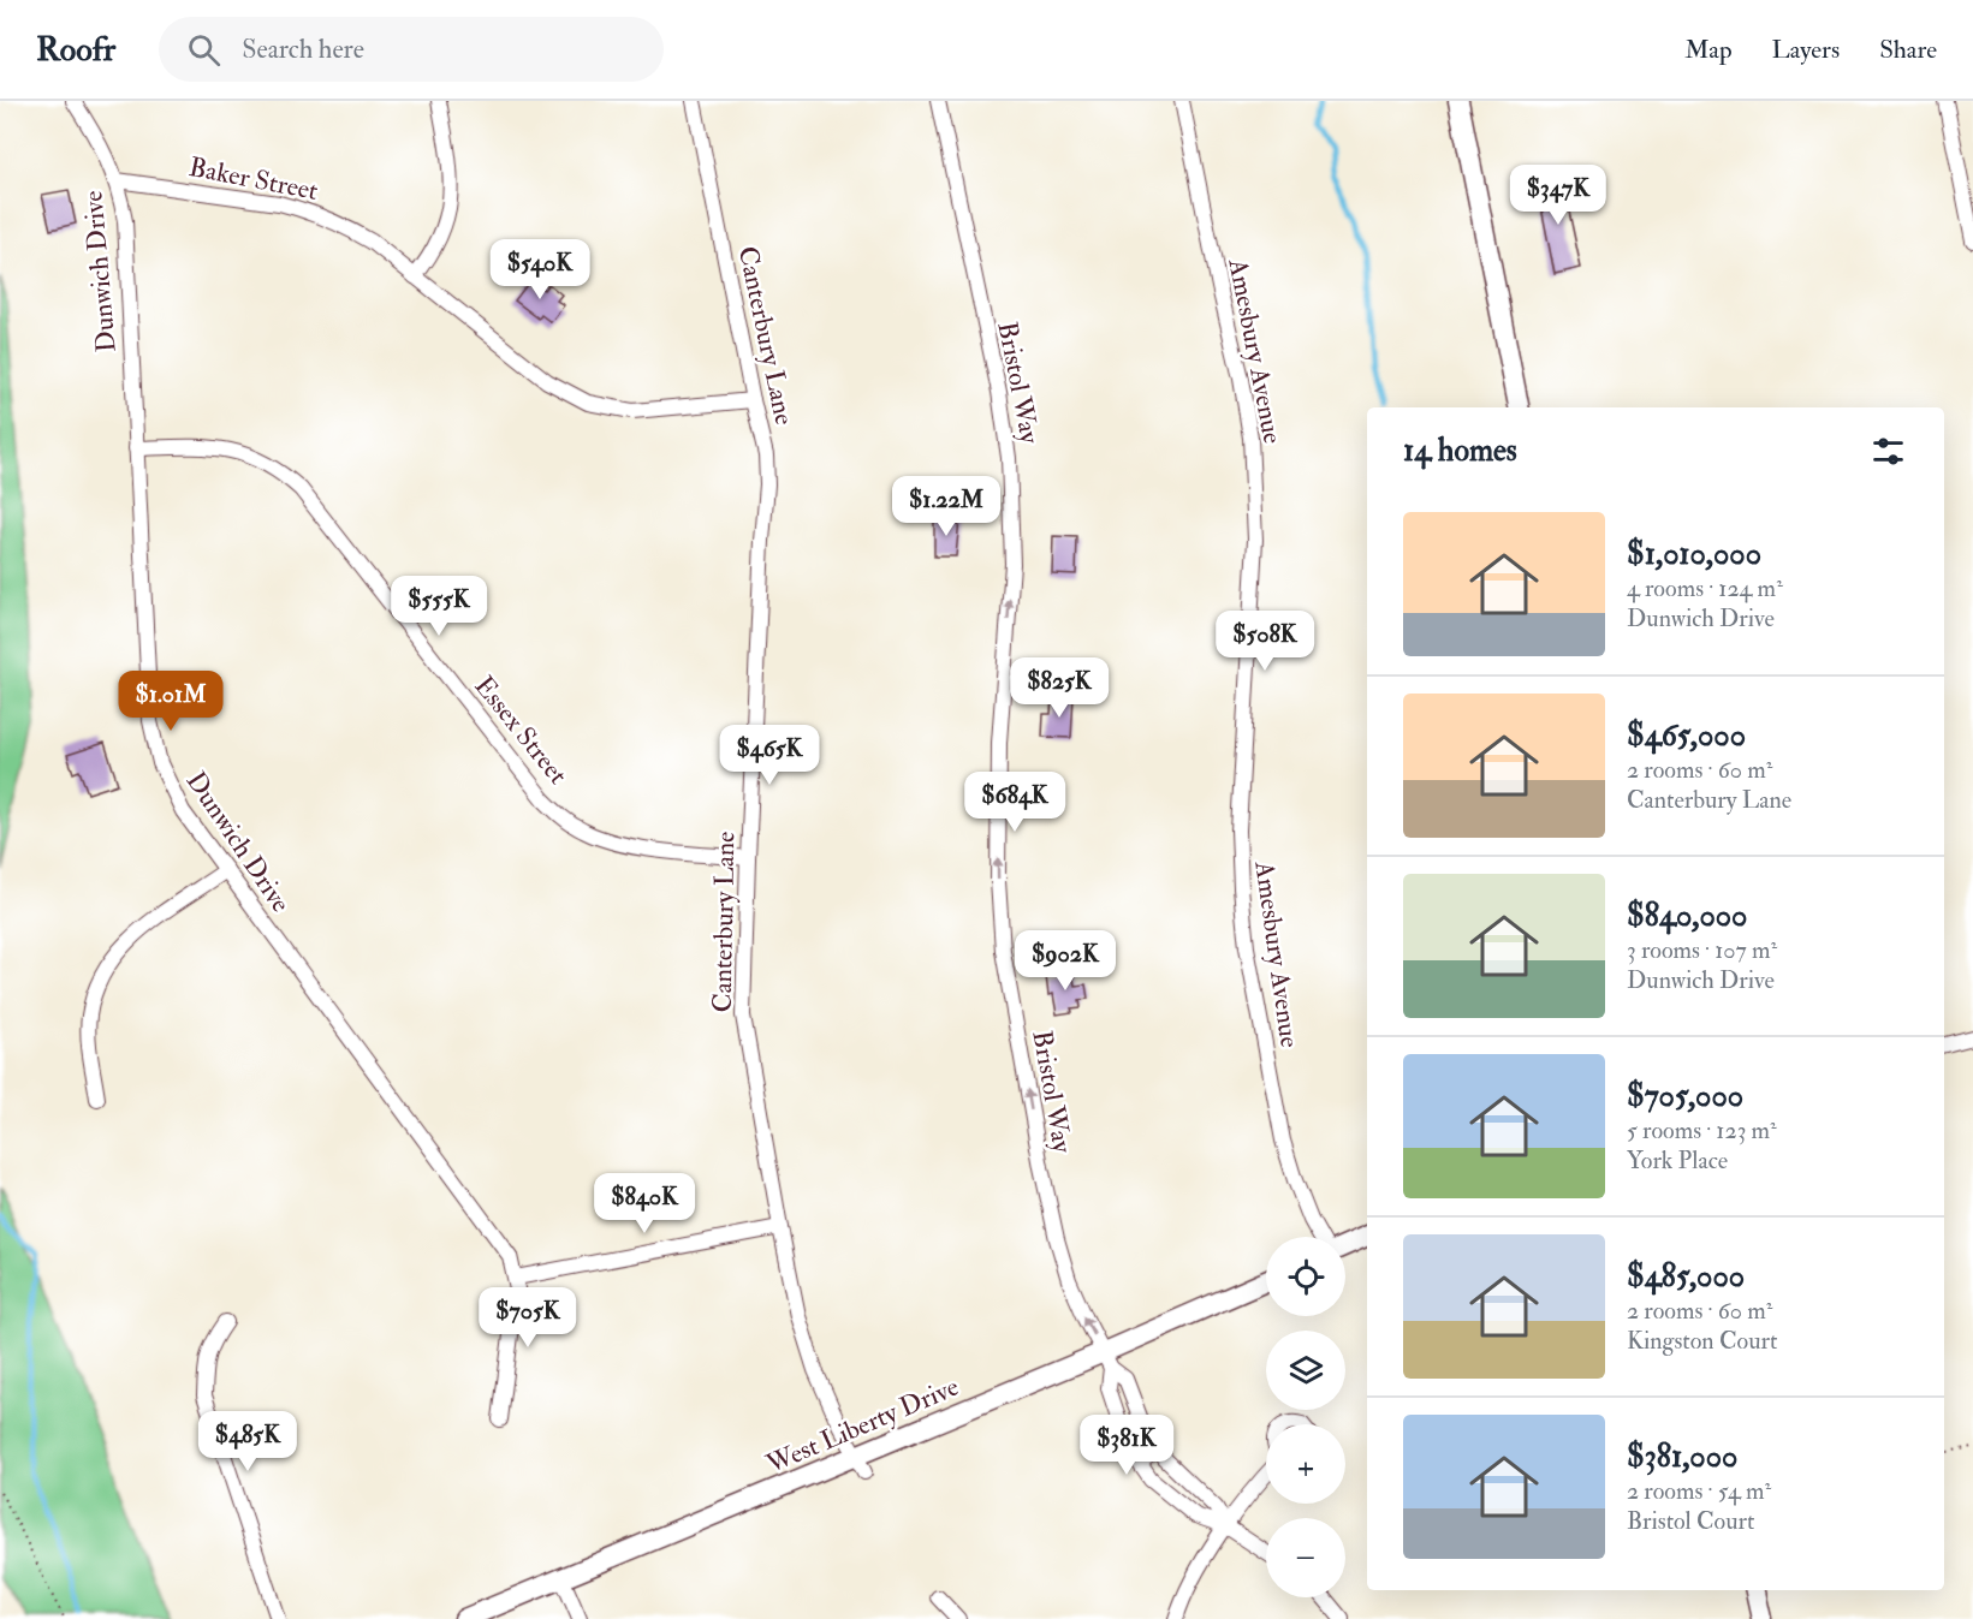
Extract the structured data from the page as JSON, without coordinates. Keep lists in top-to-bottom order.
{
  "streets": {
    "main road": ["West Liberty Drive"],
    "street": [
      "Baker Street",
      "Dunwich Drive",
      "Canterbury Lane",
      "Amesbury Avenue",
      "Bristol Way",
      "Essex Street"
    ]
  },
  "crossings": [
    ["Baker Street", "Dunwich Drive"],
    ["Baker Street", "Canterbury Lane"],
    ["Dunwich Drive", "Essex Street"],
    ["Canterbury Lane", "Essex Street"],
    ["Canterbury Lane", "West Liberty Drive"],
    ["Bristol Way", "West Liberty Drive"]
  ],
  "one_way": ["Bristol Way"],
  "page": {
    "header": "Roofr",
    "search": "Search here",
    "nav": ["Map", "Layers", "Share"],
    "price": [
      "$347K",
      "$540K",
      "$1.22M",
      "$555K",
      "$508K",
      "$825K",
      "$1.01M",
      "$465K",
      "$684K",
      "$902K",
      "$840K",
      "$705K",
      "$485K",
      "$381K"
    ],
    "heading": "14 homes",
    "list": [
      {
        "name": "$1,010,000",
        "note": "4 rooms · 124 m² · Dunwich Drive"
      },
      {
        "name": "$465,000",
        "note": "2 rooms · 60 m² · Canterbury Lane"
      },
      {
        "name": "$840,000",
        "note": "3 rooms · 107 m² · Dunwich Drive"
      },
      {
        "name": "$705,000",
        "note": "5 rooms · 123 m² · York Place"
      },
      {
        "name": "$485,000",
        "note": "2 rooms · 60 m² · Kingston Court"
      },
      {
        "name": "$381,000",
        "note": "2 rooms · 54 m² · Bristol Court"
      }
    ],
    "map_buttons": ["+", "−"]
  }
}
